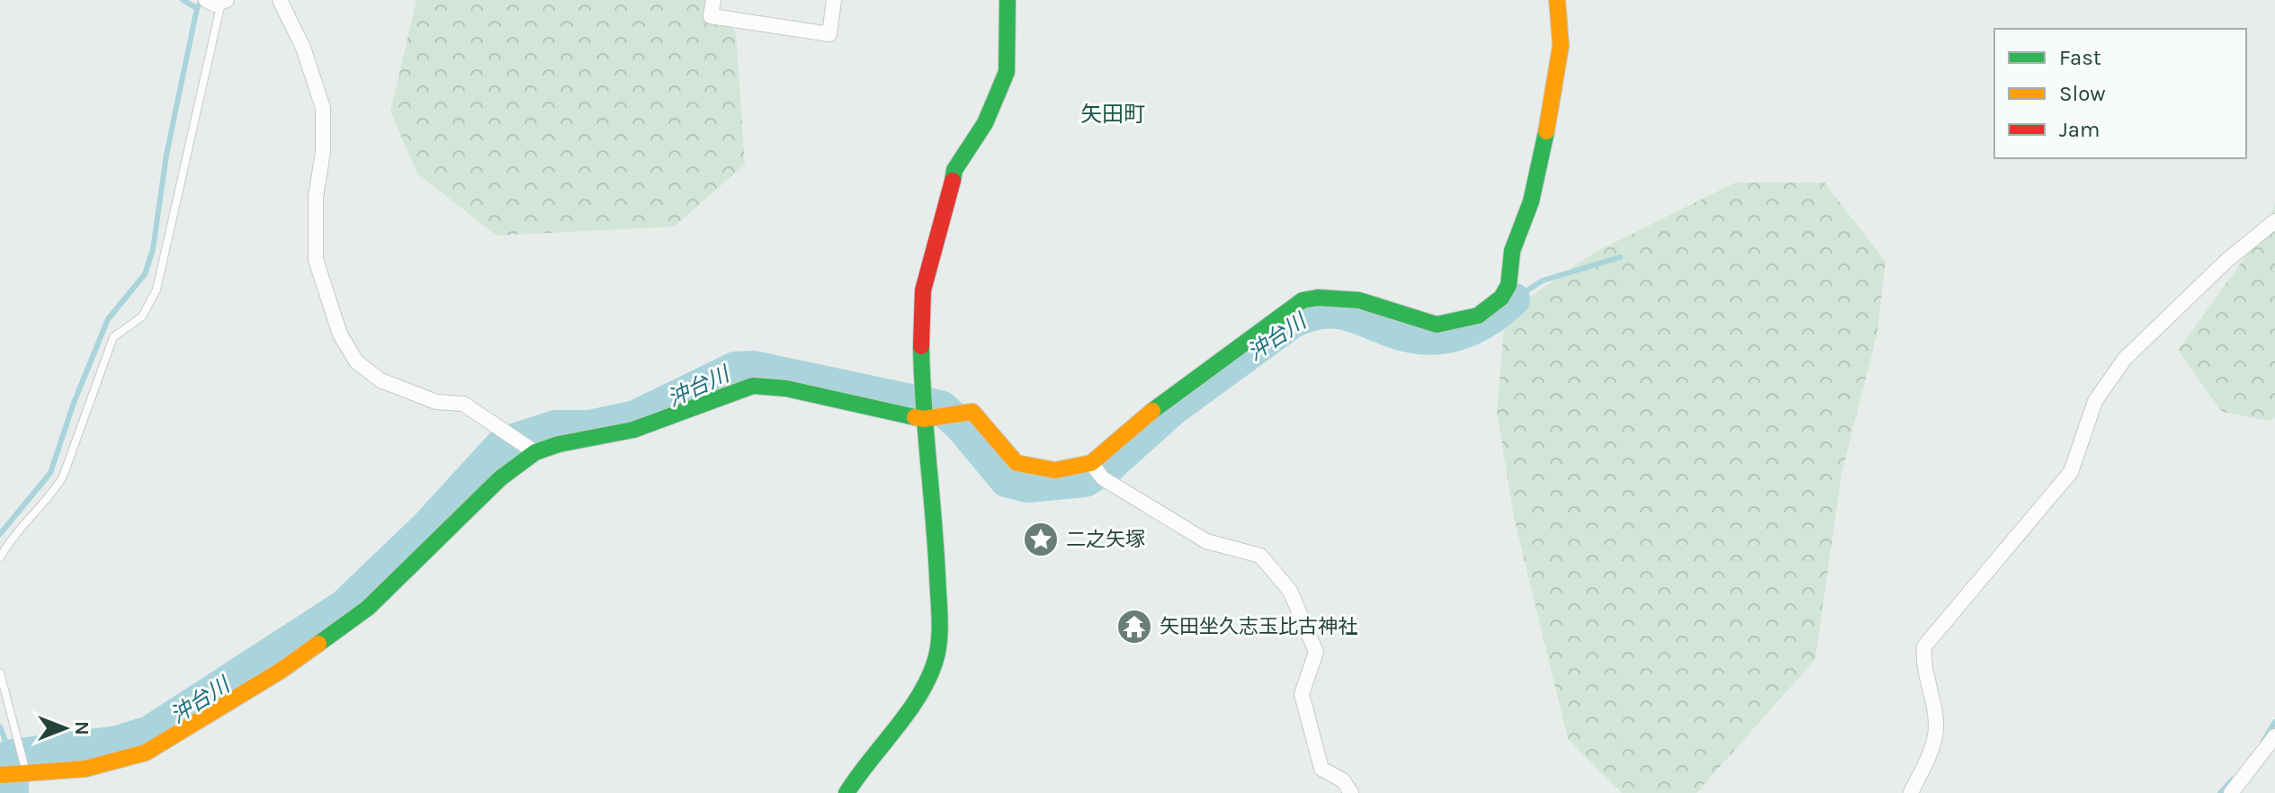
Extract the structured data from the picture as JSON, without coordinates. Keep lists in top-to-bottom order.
{
  "districts": ["矢田町"],
  "water": ["沖台川"],
  "places": {
    "place": ["二之矢塚"],
    "temple": ["矢田坐久志玉比古神社"]
  },
  "legend": ["Fast", "Slow", "Jam"],
  "north": "right"
}
